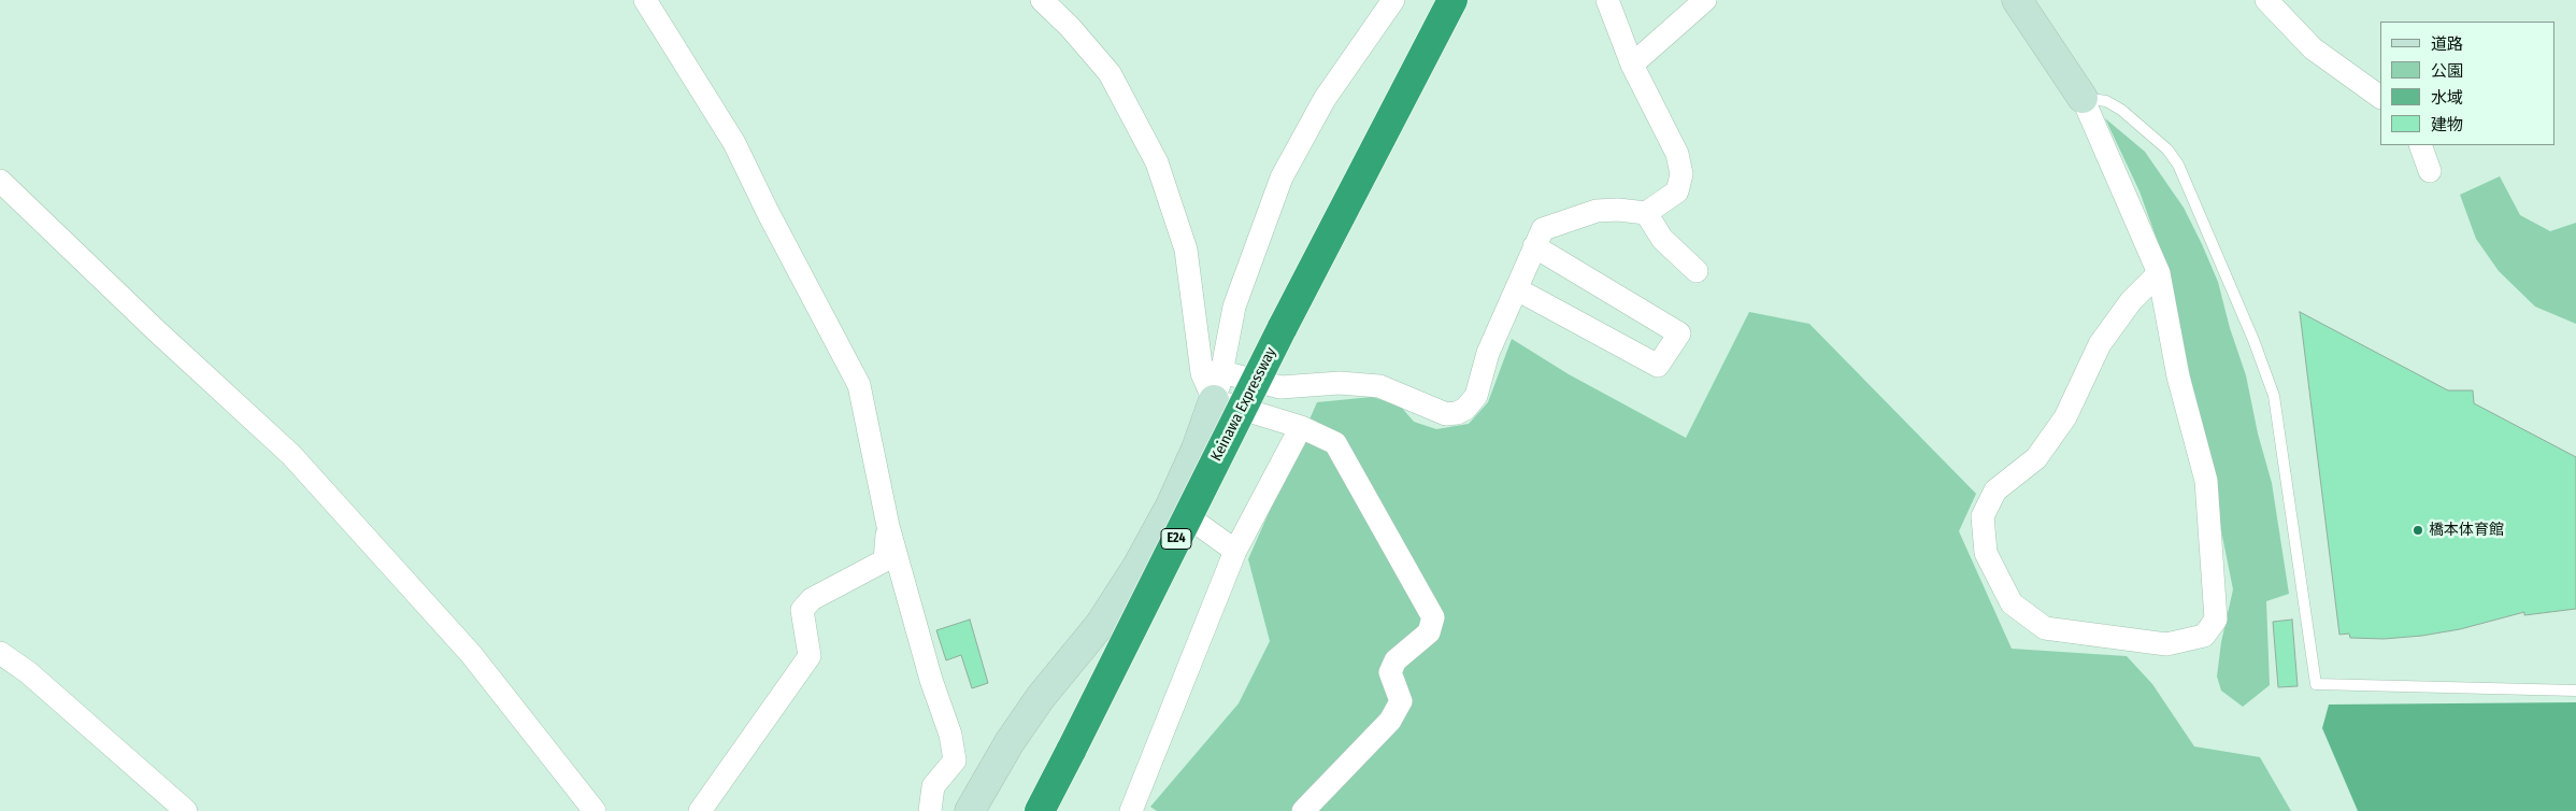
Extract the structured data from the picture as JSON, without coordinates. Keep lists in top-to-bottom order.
{
  "streets": {
    "highway": ["Keinawa Expressway", "E24"]
  },
  "places": ["橋本体育館"],
  "legend": [
    "道路",
    "公園",
    "水域",
    "建物"
  ]
}
